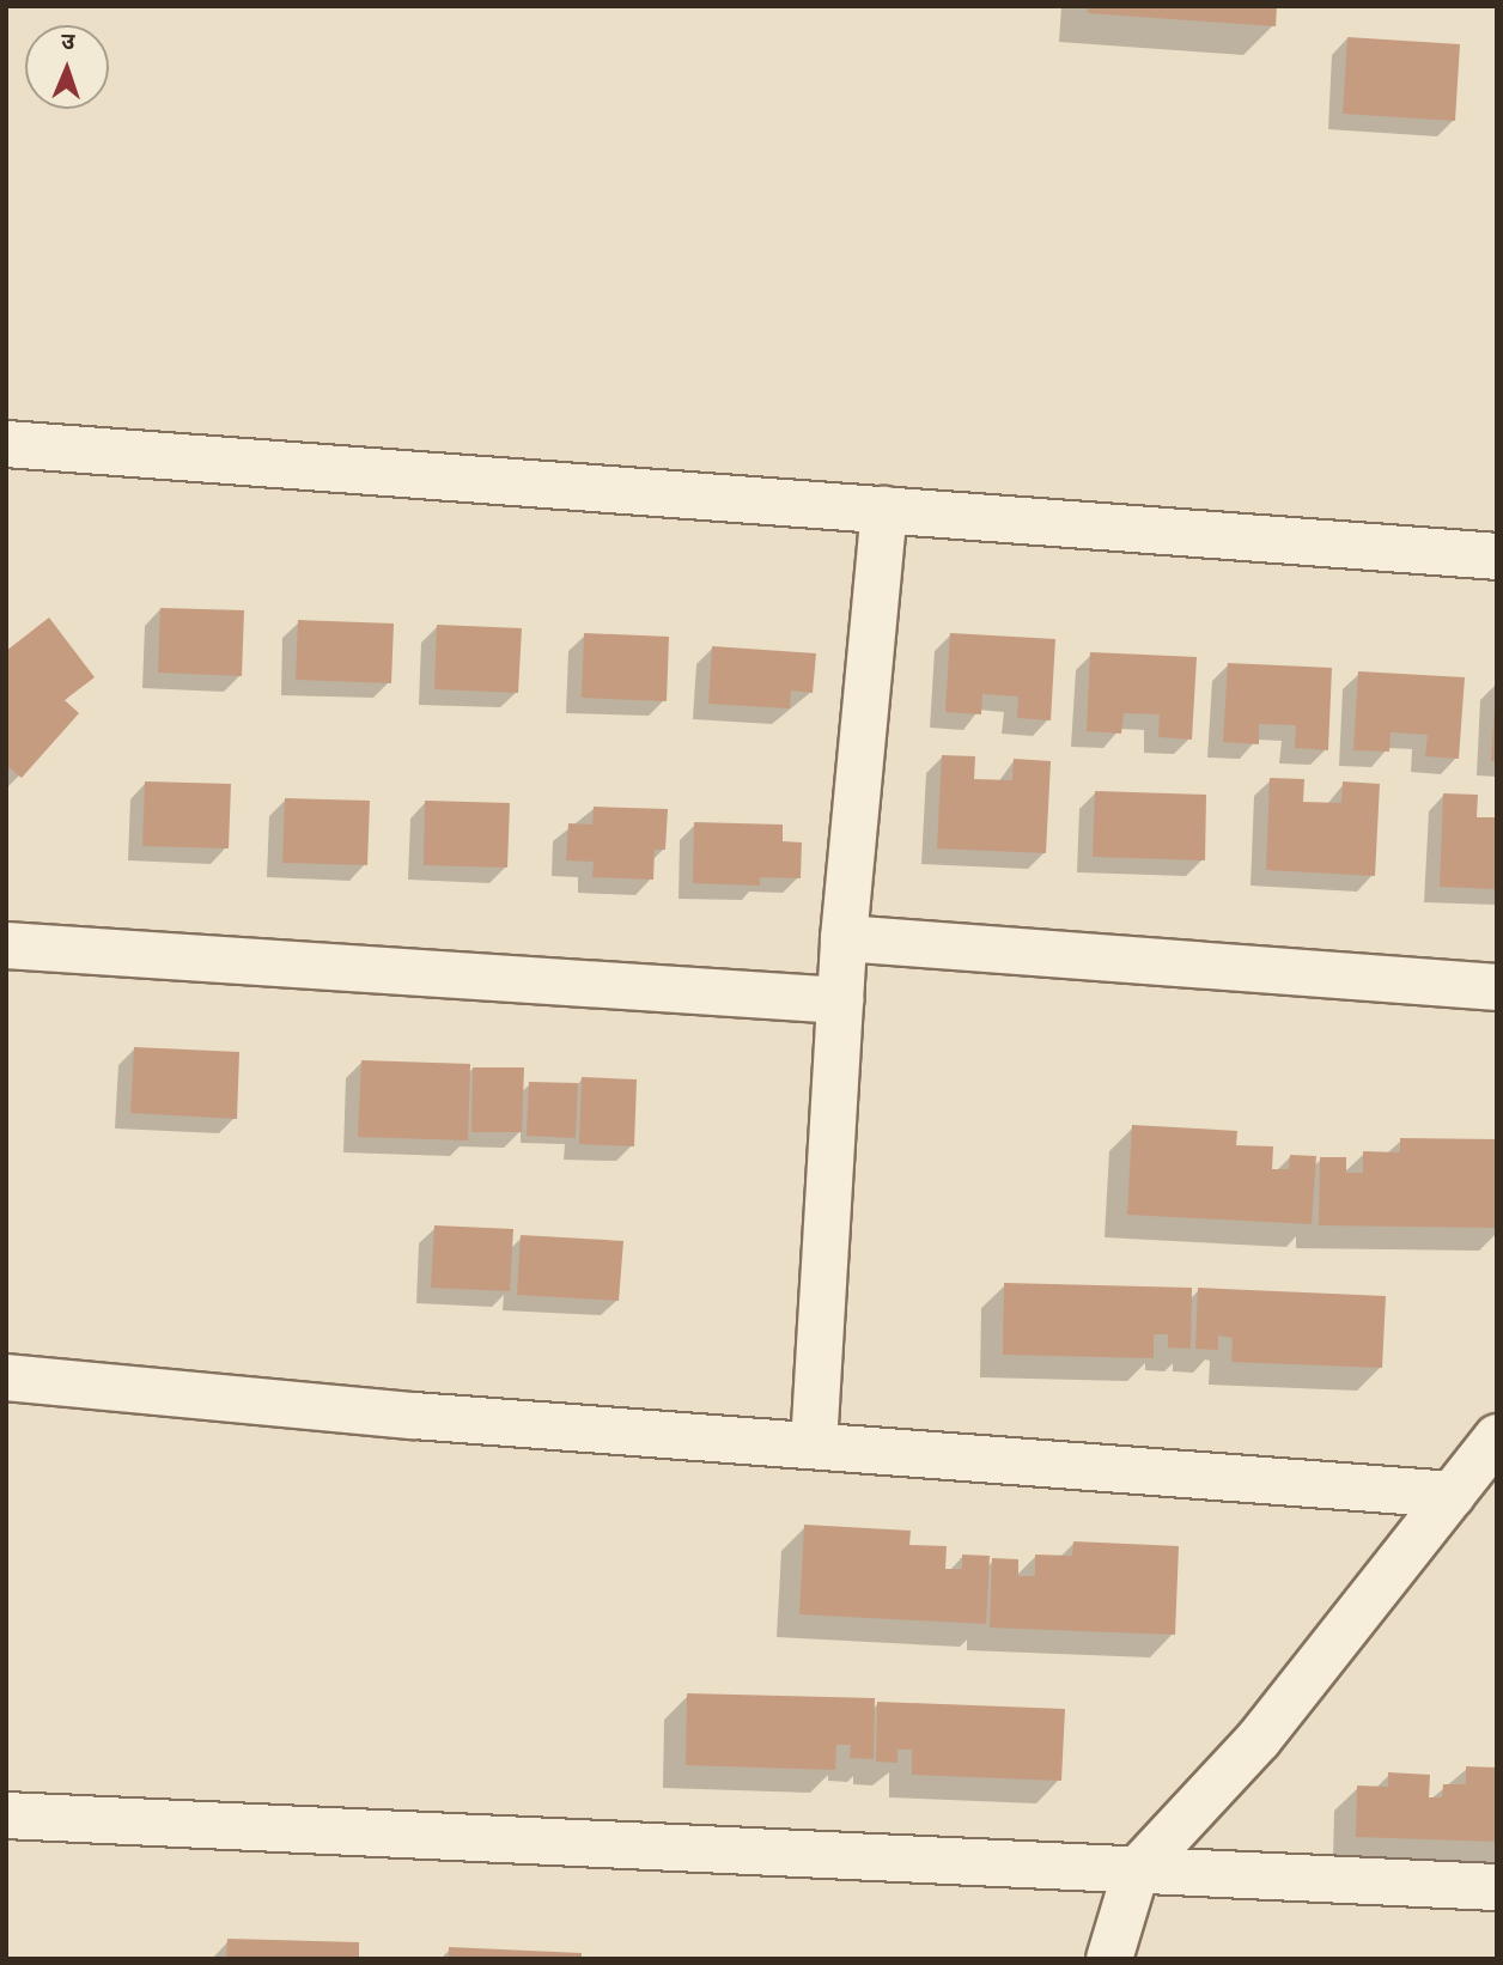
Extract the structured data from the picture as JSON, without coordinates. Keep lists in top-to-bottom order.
{
  "north": "top"
}
